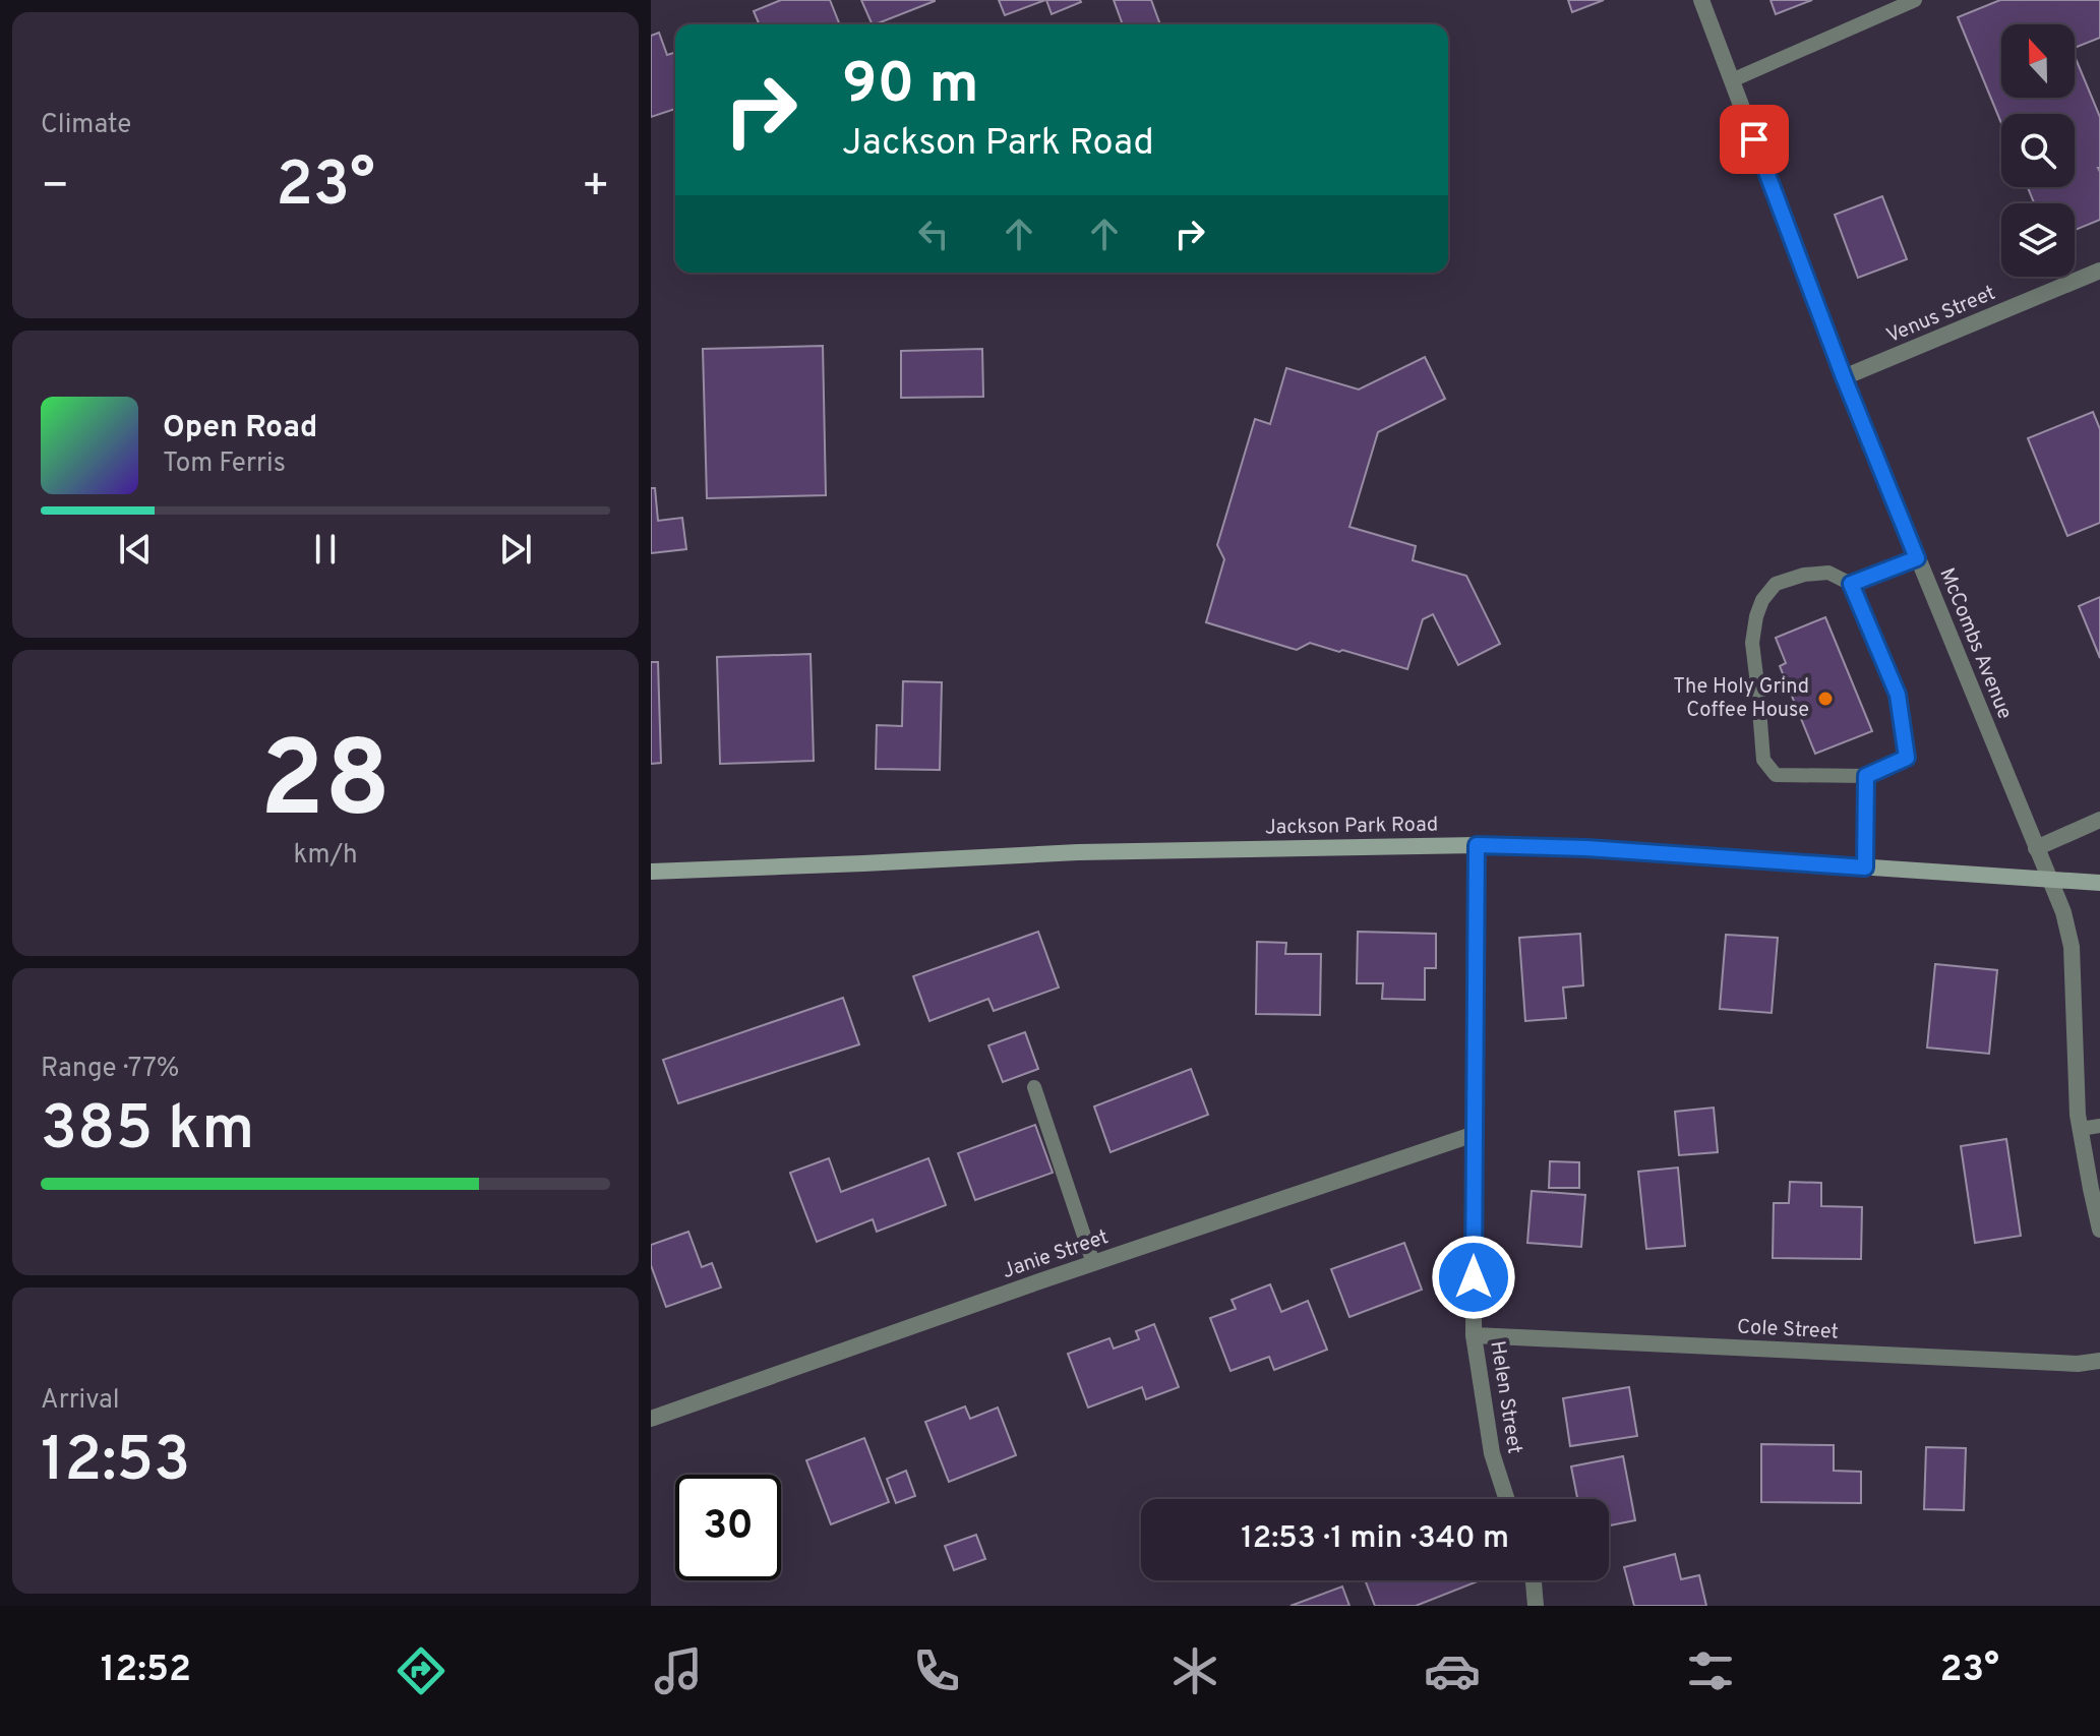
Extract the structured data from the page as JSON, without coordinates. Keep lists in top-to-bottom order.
{
  "streets": {
    "main road": ["Jackson Park Road"],
    "street": [
      "Venus Street",
      "McCombs Avenue",
      "Janie Street",
      "Cole Street",
      "Helen Street"
    ]
  },
  "crossings": [
    ["Venus Street", "McCombs Avenue"],
    ["McCombs Avenue", "Jackson Park Road"],
    ["Jackson Park Road", "Helen Street"],
    ["Janie Street", "Helen Street"],
    ["Cole Street", "Helen Street"]
  ],
  "places": ["The Holy Grind Coffee House"],
  "north": "top",
  "page": {
    "tile": [
      "Climate",
      ["28", "km/h"],
      ["Range · 77%", "385 km"],
      ["Arrival", "12:53"]
    ],
    "turn": ["90 m", "Jackson Park Road"],
    "heat": ["−", "23°", "+"],
    "song": ["Open Road", "Tom Ferris"],
    "limit": "30",
    "trip": "12:53 · 1 min · 340 m",
    "tabs": ["12:52", "23°"]
  }
}
